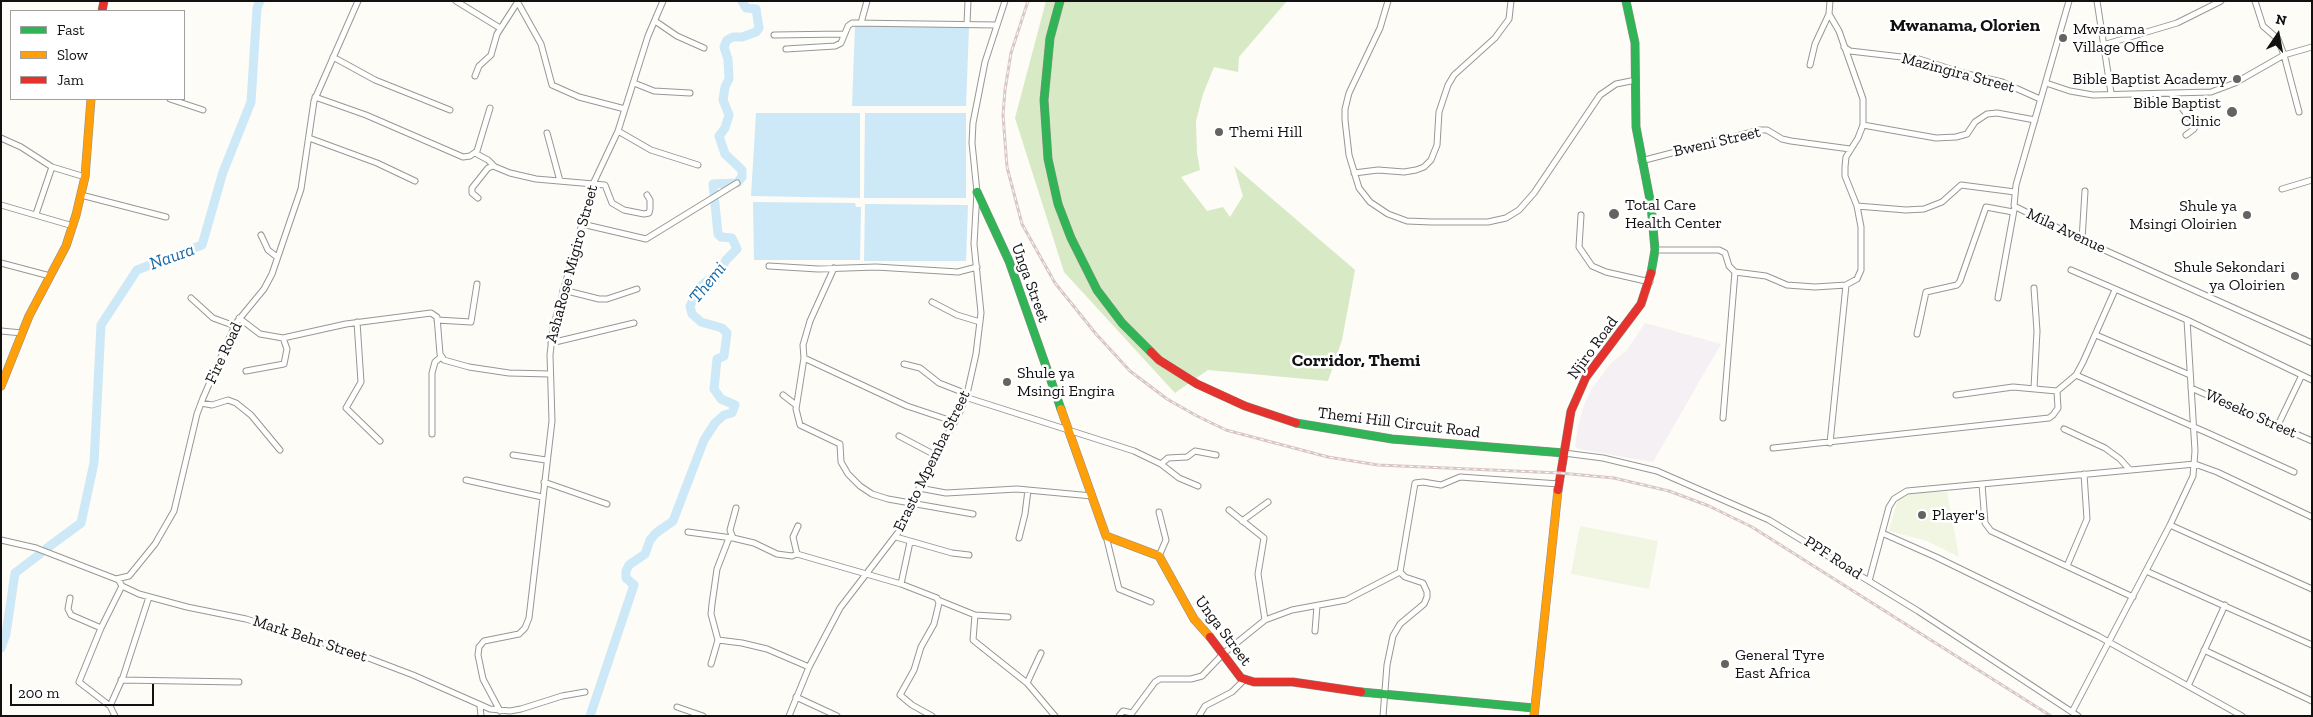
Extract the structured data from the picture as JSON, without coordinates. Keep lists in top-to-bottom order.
{
  "streets": {
    "street": [
      "Mazingira Street",
      "Bweni Street",
      "Mila Avenue",
      "AshaRose Migiro Street",
      "Unga Street",
      "Njiro Road",
      "Fire Road",
      "Weseko Street",
      "Themi Hill Circuit Road",
      "Erasto Mpemba Street",
      "PPF Road",
      "Mark Behr Street"
    ]
  },
  "crossings": [
    ["Mazingira Street", "Mila Avenue"],
    ["Bweni Street", "Njiro Road"],
    ["AshaRose Migiro Street", "Mark Behr Street"],
    ["Unga Street", "Njiro Road"],
    ["Unga Street", "Erasto Mpemba Street"],
    ["Njiro Road", "Themi Hill Circuit Road"],
    ["Njiro Road", "PPF Road"],
    ["Themi Hill Circuit Road", "PPF Road"]
  ],
  "districts": ["Mwanama, Olorien", "Corridor, Themi"],
  "water": ["Naura", "Themi"],
  "places": [
    "Mwanama Village Office",
    "Bible Baptist Academy",
    "Bible Baptist Clinic",
    "Themi Hill",
    "Total Care Health Center",
    "Shule ya Msingi Oloirien",
    "Shule Sekondari ya Oloirien",
    "Shule ya Msingi Engira",
    "Player's",
    "General Tyre East Africa"
  ],
  "legend": ["Fast", "Slow", "Jam"],
  "scale_bar": "200 m",
  "north": "top"
}
